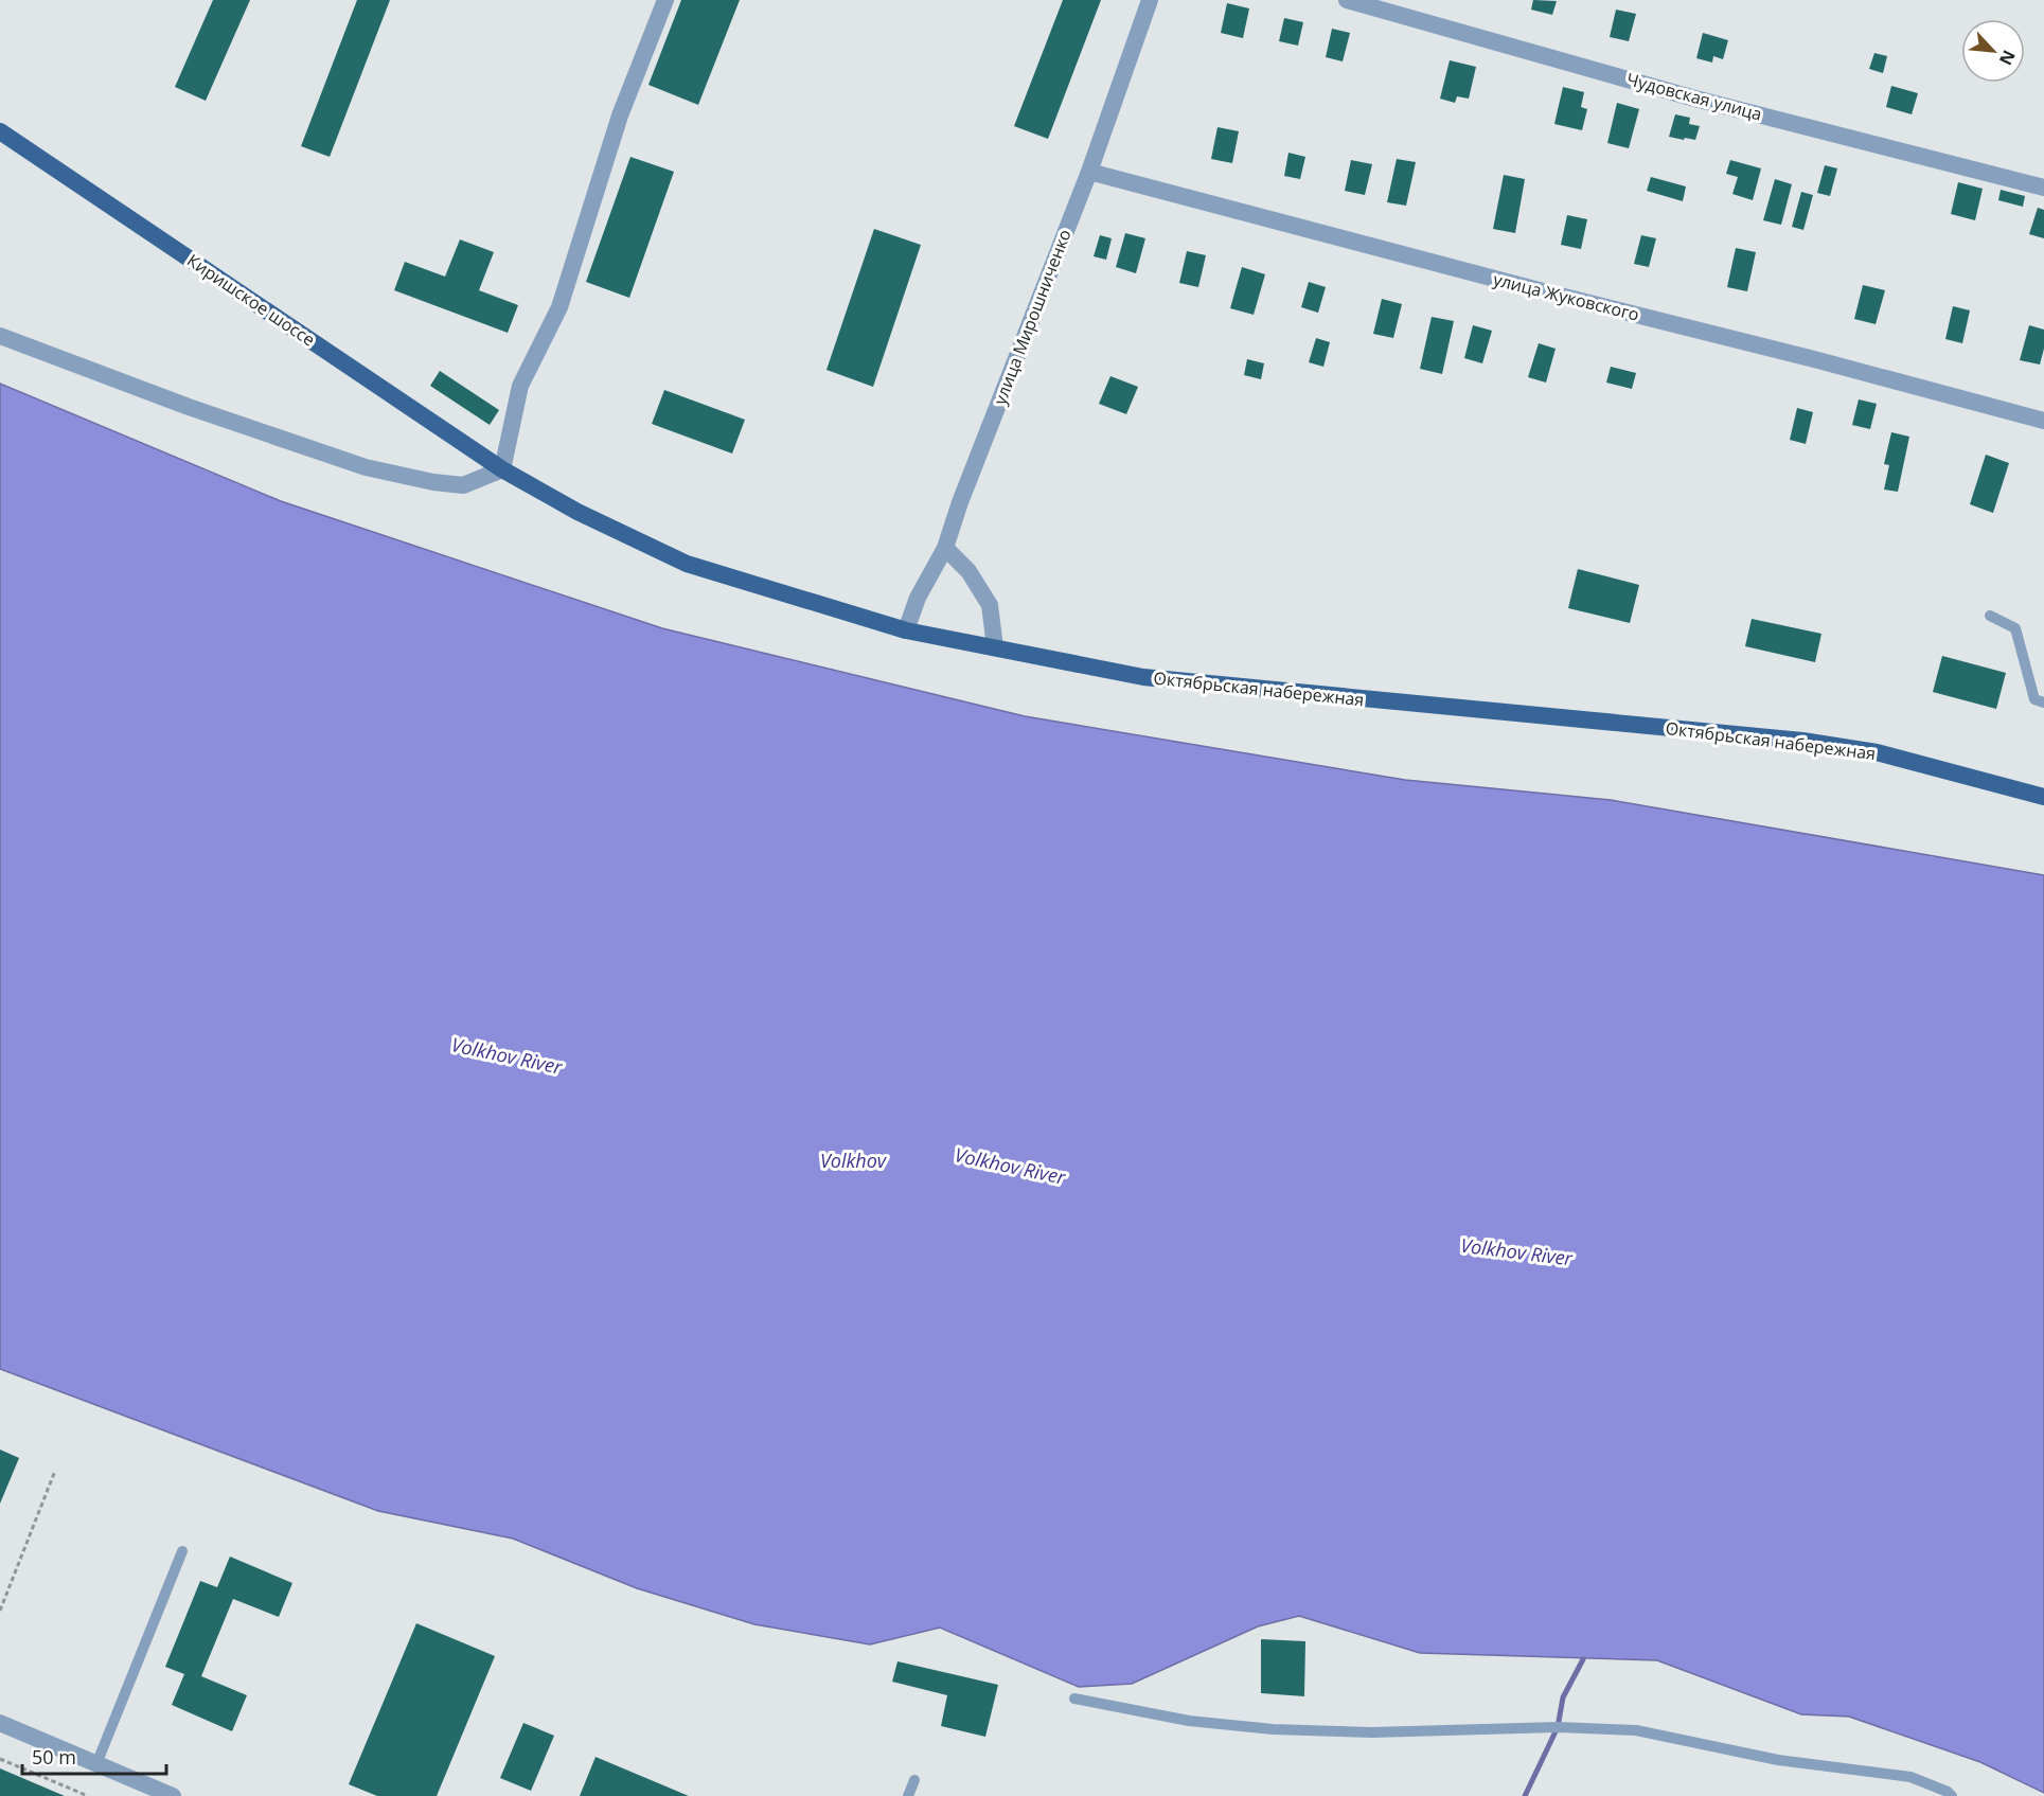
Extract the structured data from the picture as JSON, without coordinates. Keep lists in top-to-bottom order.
{
  "streets": {
    "main road": ["Киришское шоссе", "Октябрьская набережная"],
    "street": ["Чудовская улица", "улица Жуковского", "улица Мирошниченко"]
  },
  "crossings": [
    ["улица Жуковского", "улица Мирошниченко"],
    ["Киришское шоссе", "Октябрьская набережная"],
    ["улица Мирошниченко", "Октябрьская набережная"]
  ],
  "water": ["Volkhov River", "Volkhov"],
  "scale_bar": "50 m",
  "north": "bottom right"
}
